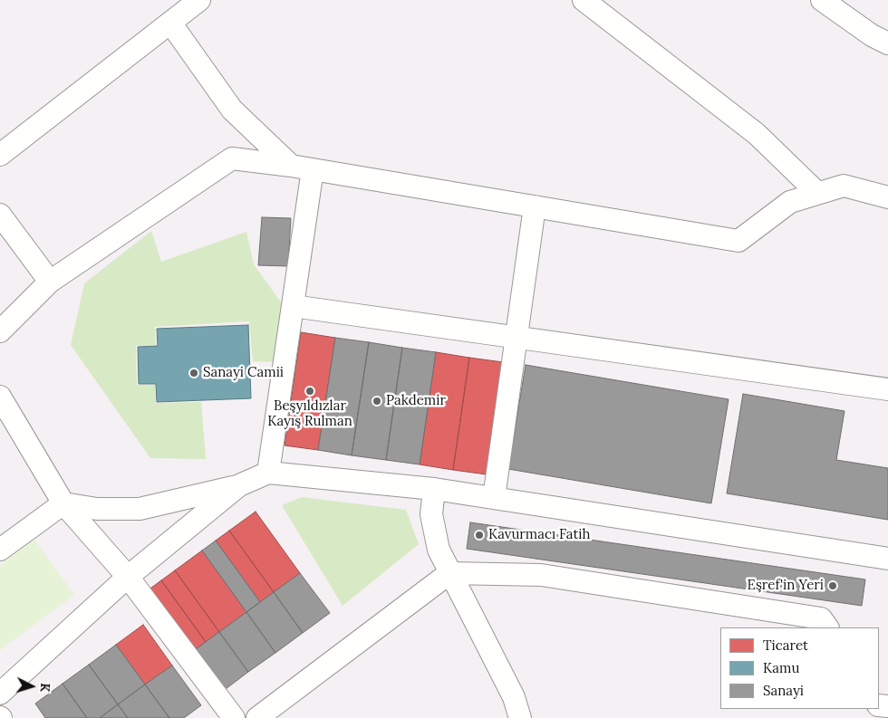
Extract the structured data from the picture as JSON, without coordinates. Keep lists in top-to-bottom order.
{
  "places": [
    "Sanayi Camii",
    "Beşyıldızlar Kayış Rulman",
    "Pakdemir",
    "Kavurmacı Fatih",
    "Eşref'in Yeri"
  ],
  "legend": ["Ticaret", "Kamu", "Sanayi"],
  "north": "right"
}
